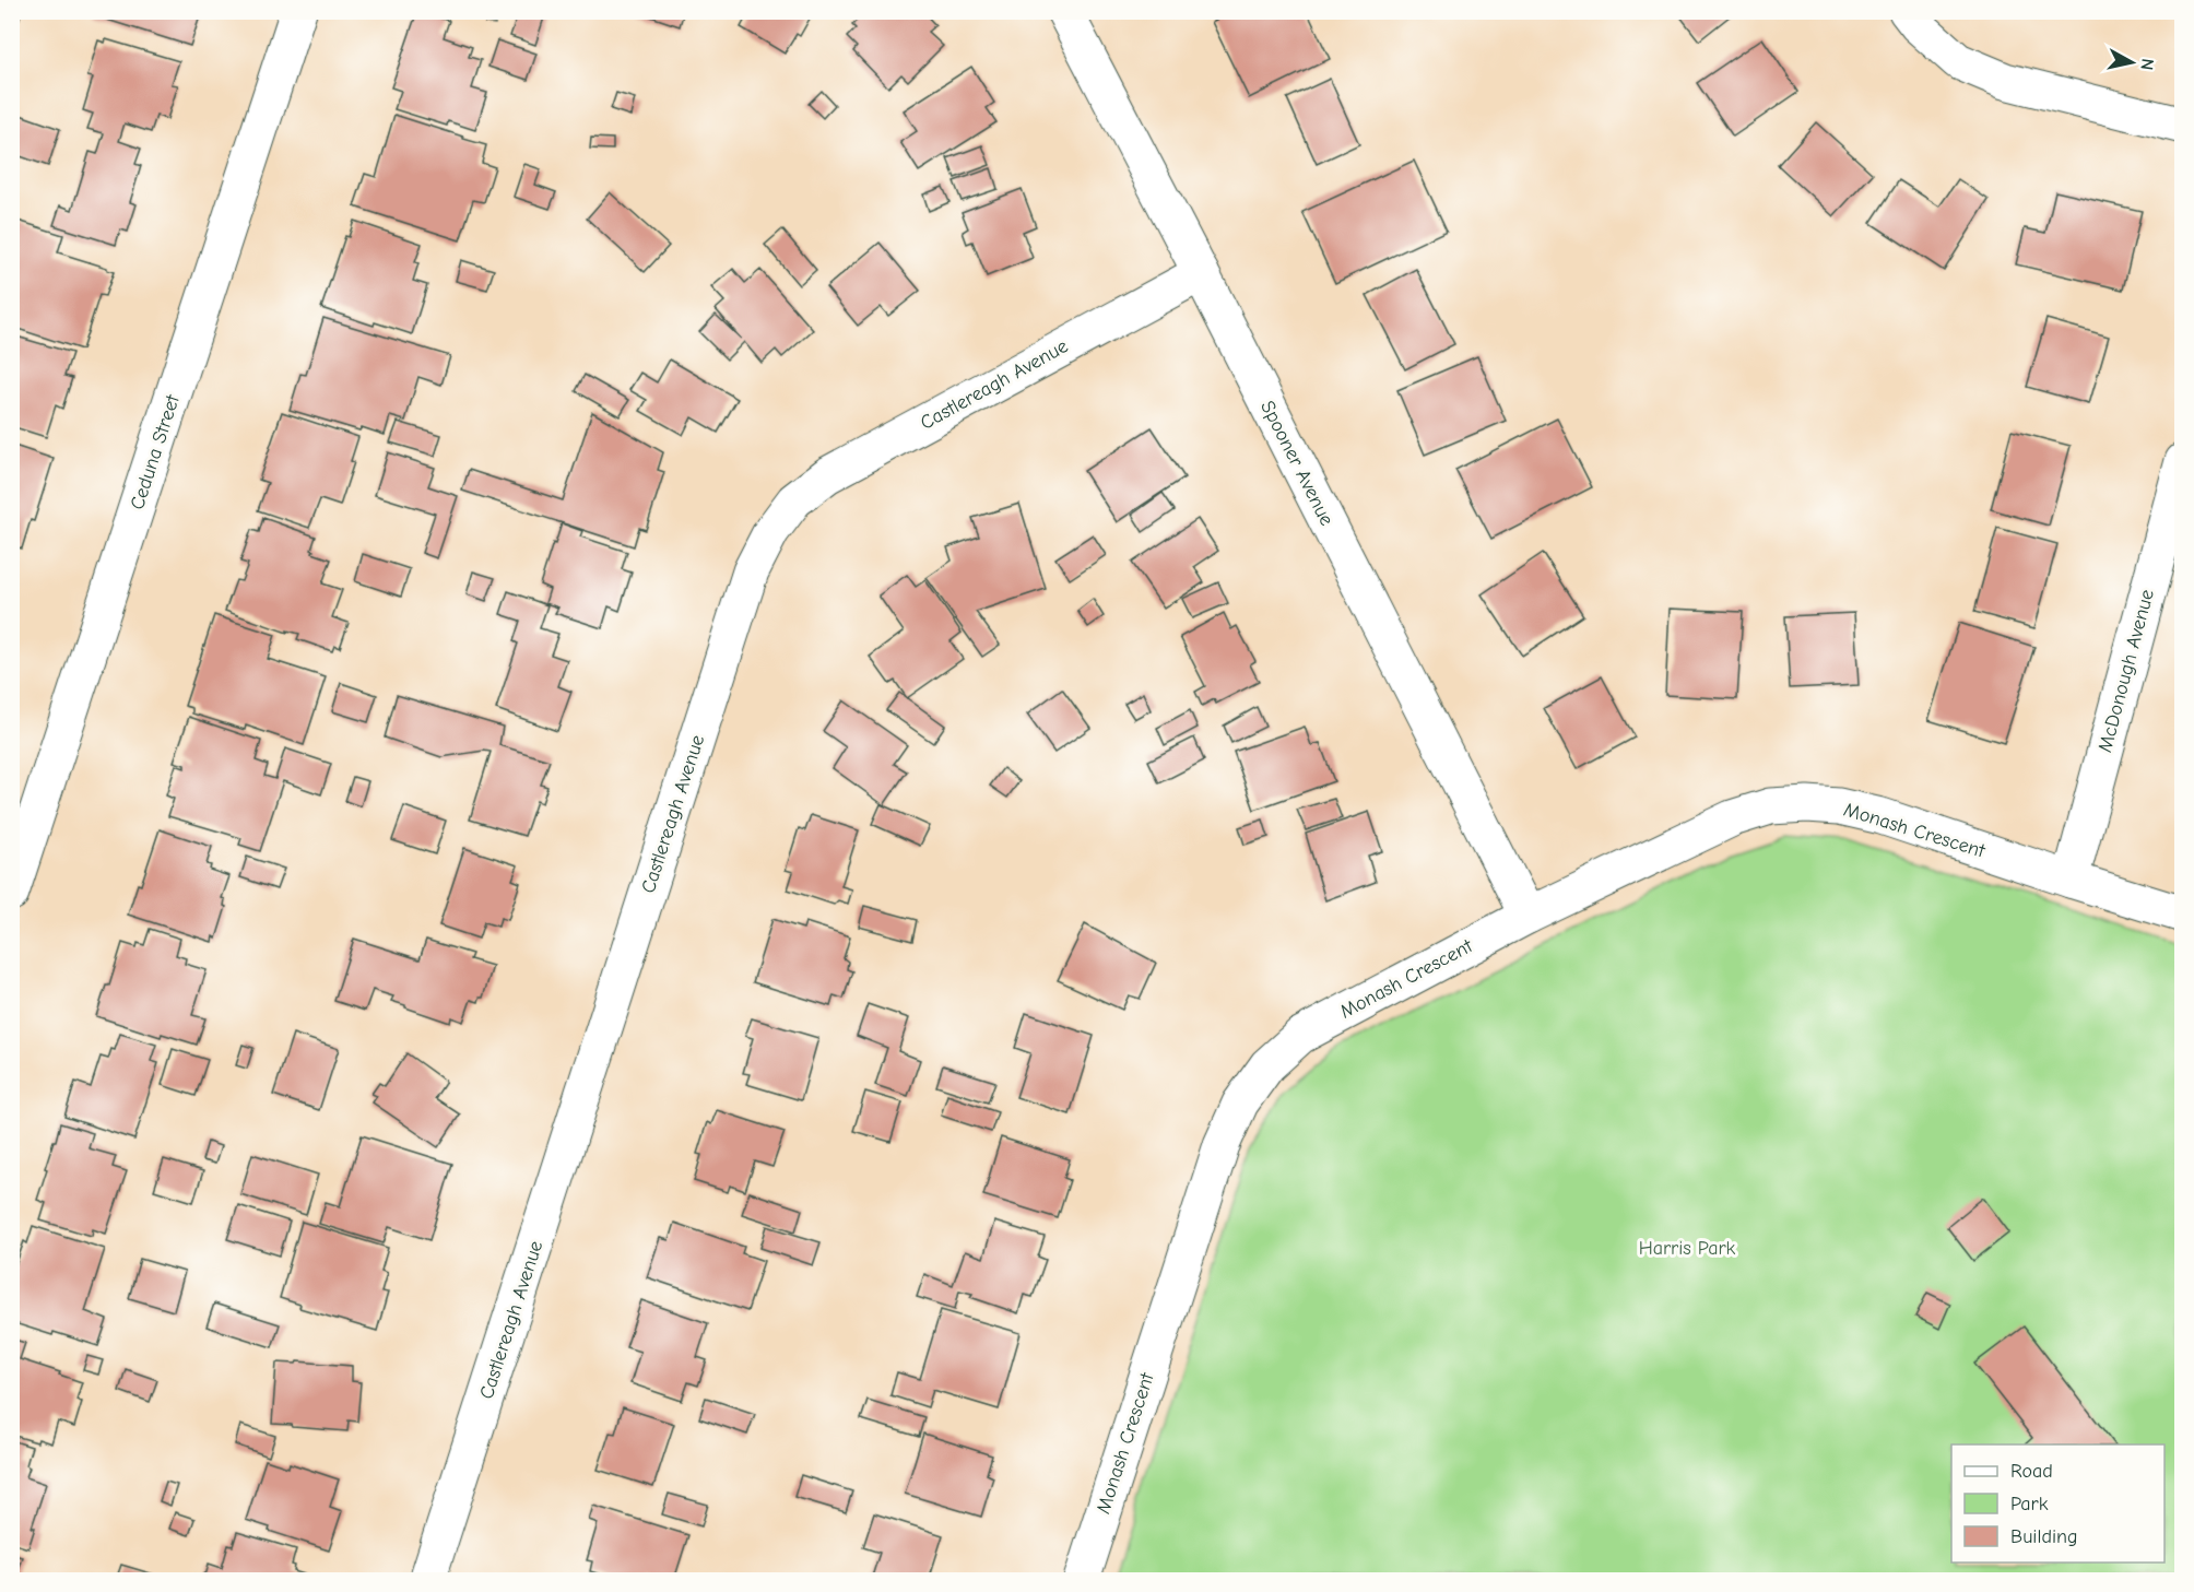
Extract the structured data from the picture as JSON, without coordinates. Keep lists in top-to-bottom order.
{
  "streets": {
    "street": [
      "Castlereagh Avenue",
      "Ceduna Street",
      "Spooner Avenue",
      "McDonough Avenue",
      "Monash Crescent"
    ]
  },
  "crossings": [
    ["Castlereagh Avenue", "Spooner Avenue"],
    ["Spooner Avenue", "Monash Crescent"],
    ["McDonough Avenue", "Monash Crescent"]
  ],
  "parks": ["Harris Park"],
  "legend": ["Road", "Park", "Building"],
  "north": "right"
}
